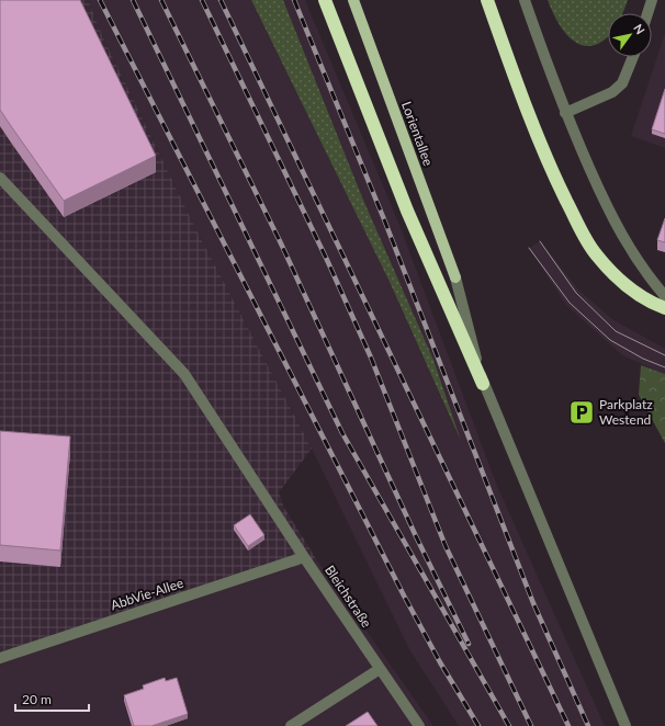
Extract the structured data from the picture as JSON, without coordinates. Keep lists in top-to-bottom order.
{
  "streets": {
    "main road": ["Lorientallee"],
    "street": ["AbbVie-Allee", "Bleichstraße"]
  },
  "crossings": [
    ["AbbVie-Allee", "Bleichstraße"]
  ],
  "places": {
    "parking": ["Parkplatz Westend"]
  },
  "scale_bar": "20 m",
  "north": "top right"
}
